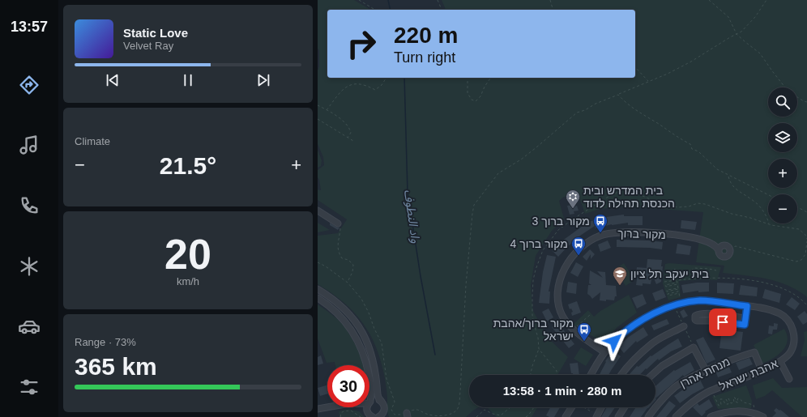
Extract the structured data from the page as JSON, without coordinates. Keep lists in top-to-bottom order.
{
  "streets": {
    "street": ["מקור ברוך", "מנחת אהרן", "אהבת ישראל"]
  },
  "crossings": [
    ["מקור ברוך", "אהבת ישראל"],
    ["מנחת אהרן", "אהבת ישראל"]
  ],
  "water": ["واد النطوف"],
  "places": {
    "synagogue": ["בית המדרש ובית הכנסת תהילה לדוד"],
    "bus stop": ["מקור ברוך 3", "מקור ברוך 4", "מקור ברוך/אהבת ישראל"],
    "school or university": ["בית יעקב תל ציון"]
  },
  "page": {
    "tabs": "13:57",
    "turn": ["220 m", "Turn right"],
    "song": ["Static Love", "Velvet Ray"],
    "map_buttons": ["+", "−"],
    "tile": [
      "Climate",
      ["20", "km/h"],
      ["Range · 73%", "365 km"]
    ],
    "heat": ["−", "21.5°", "+"],
    "limit": "30",
    "trip": "13:58 · 1 min · 280 m"
  }
}
